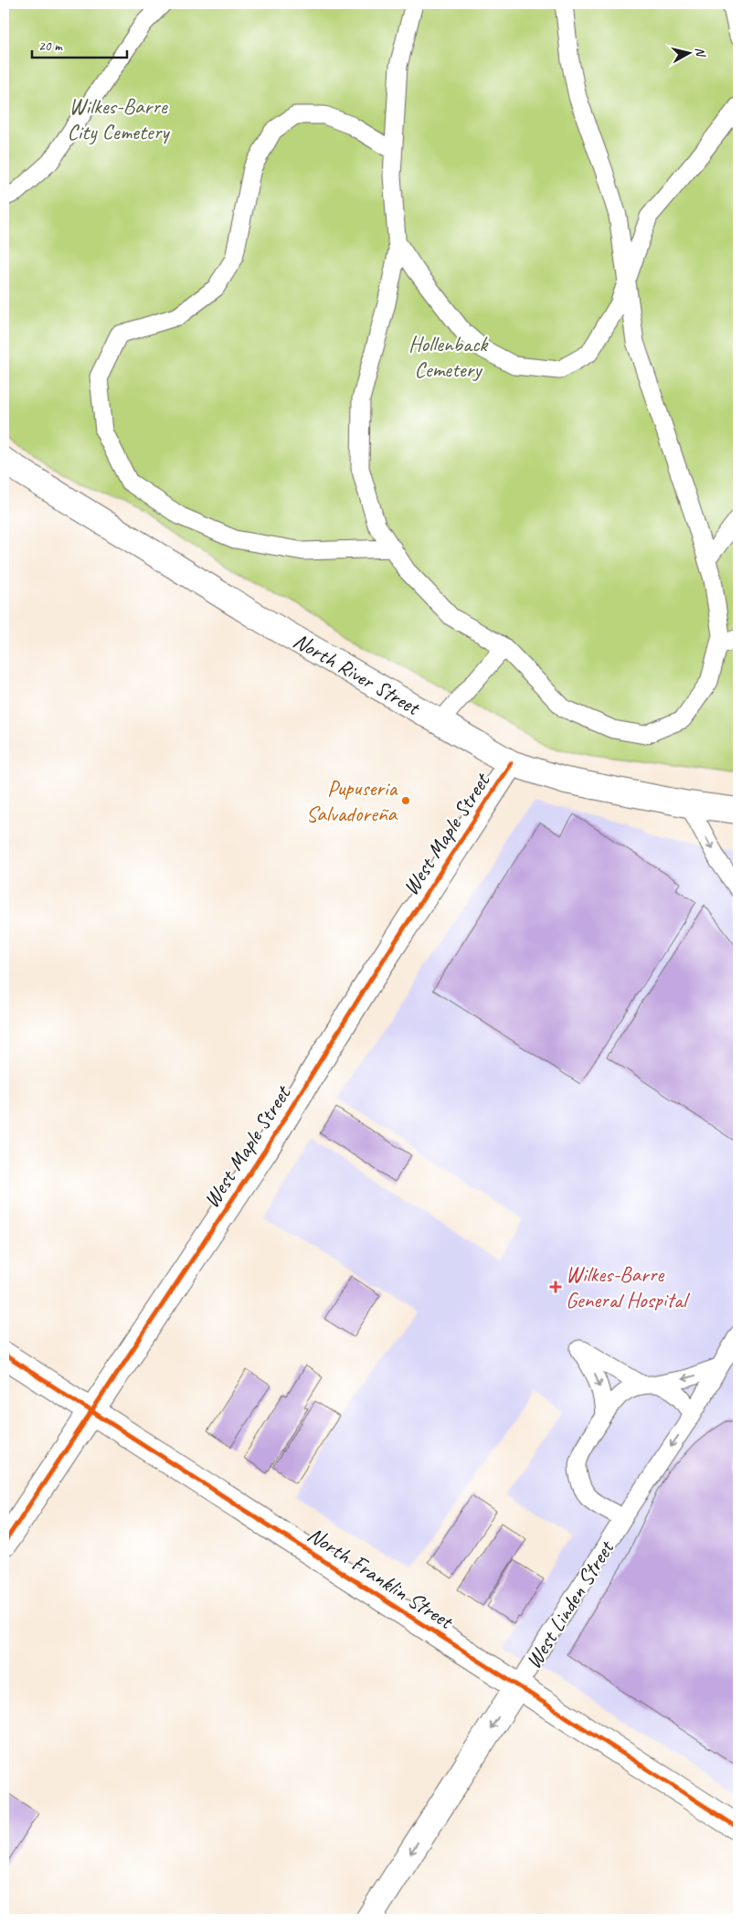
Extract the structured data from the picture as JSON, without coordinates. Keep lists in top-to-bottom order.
{
  "streets": {
    "street": [
      "North River Street",
      "West Maple Street",
      "North Franklin Street",
      "West Linden Street"
    ]
  },
  "crossings": [
    ["North River Street", "West Maple Street"],
    ["West Maple Street", "North Franklin Street"],
    ["North Franklin Street", "West Linden Street"]
  ],
  "one_way": ["West Linden Street"],
  "parks": ["Wilkes-Barre City Cemetery", "Hollenback Cemetery"],
  "places": {
    "other": ["Pupuseria Salvadoreña"],
    "health": ["Wilkes-Barre General Hospital"]
  },
  "scale_bar": "20 m",
  "north": "right"
}
